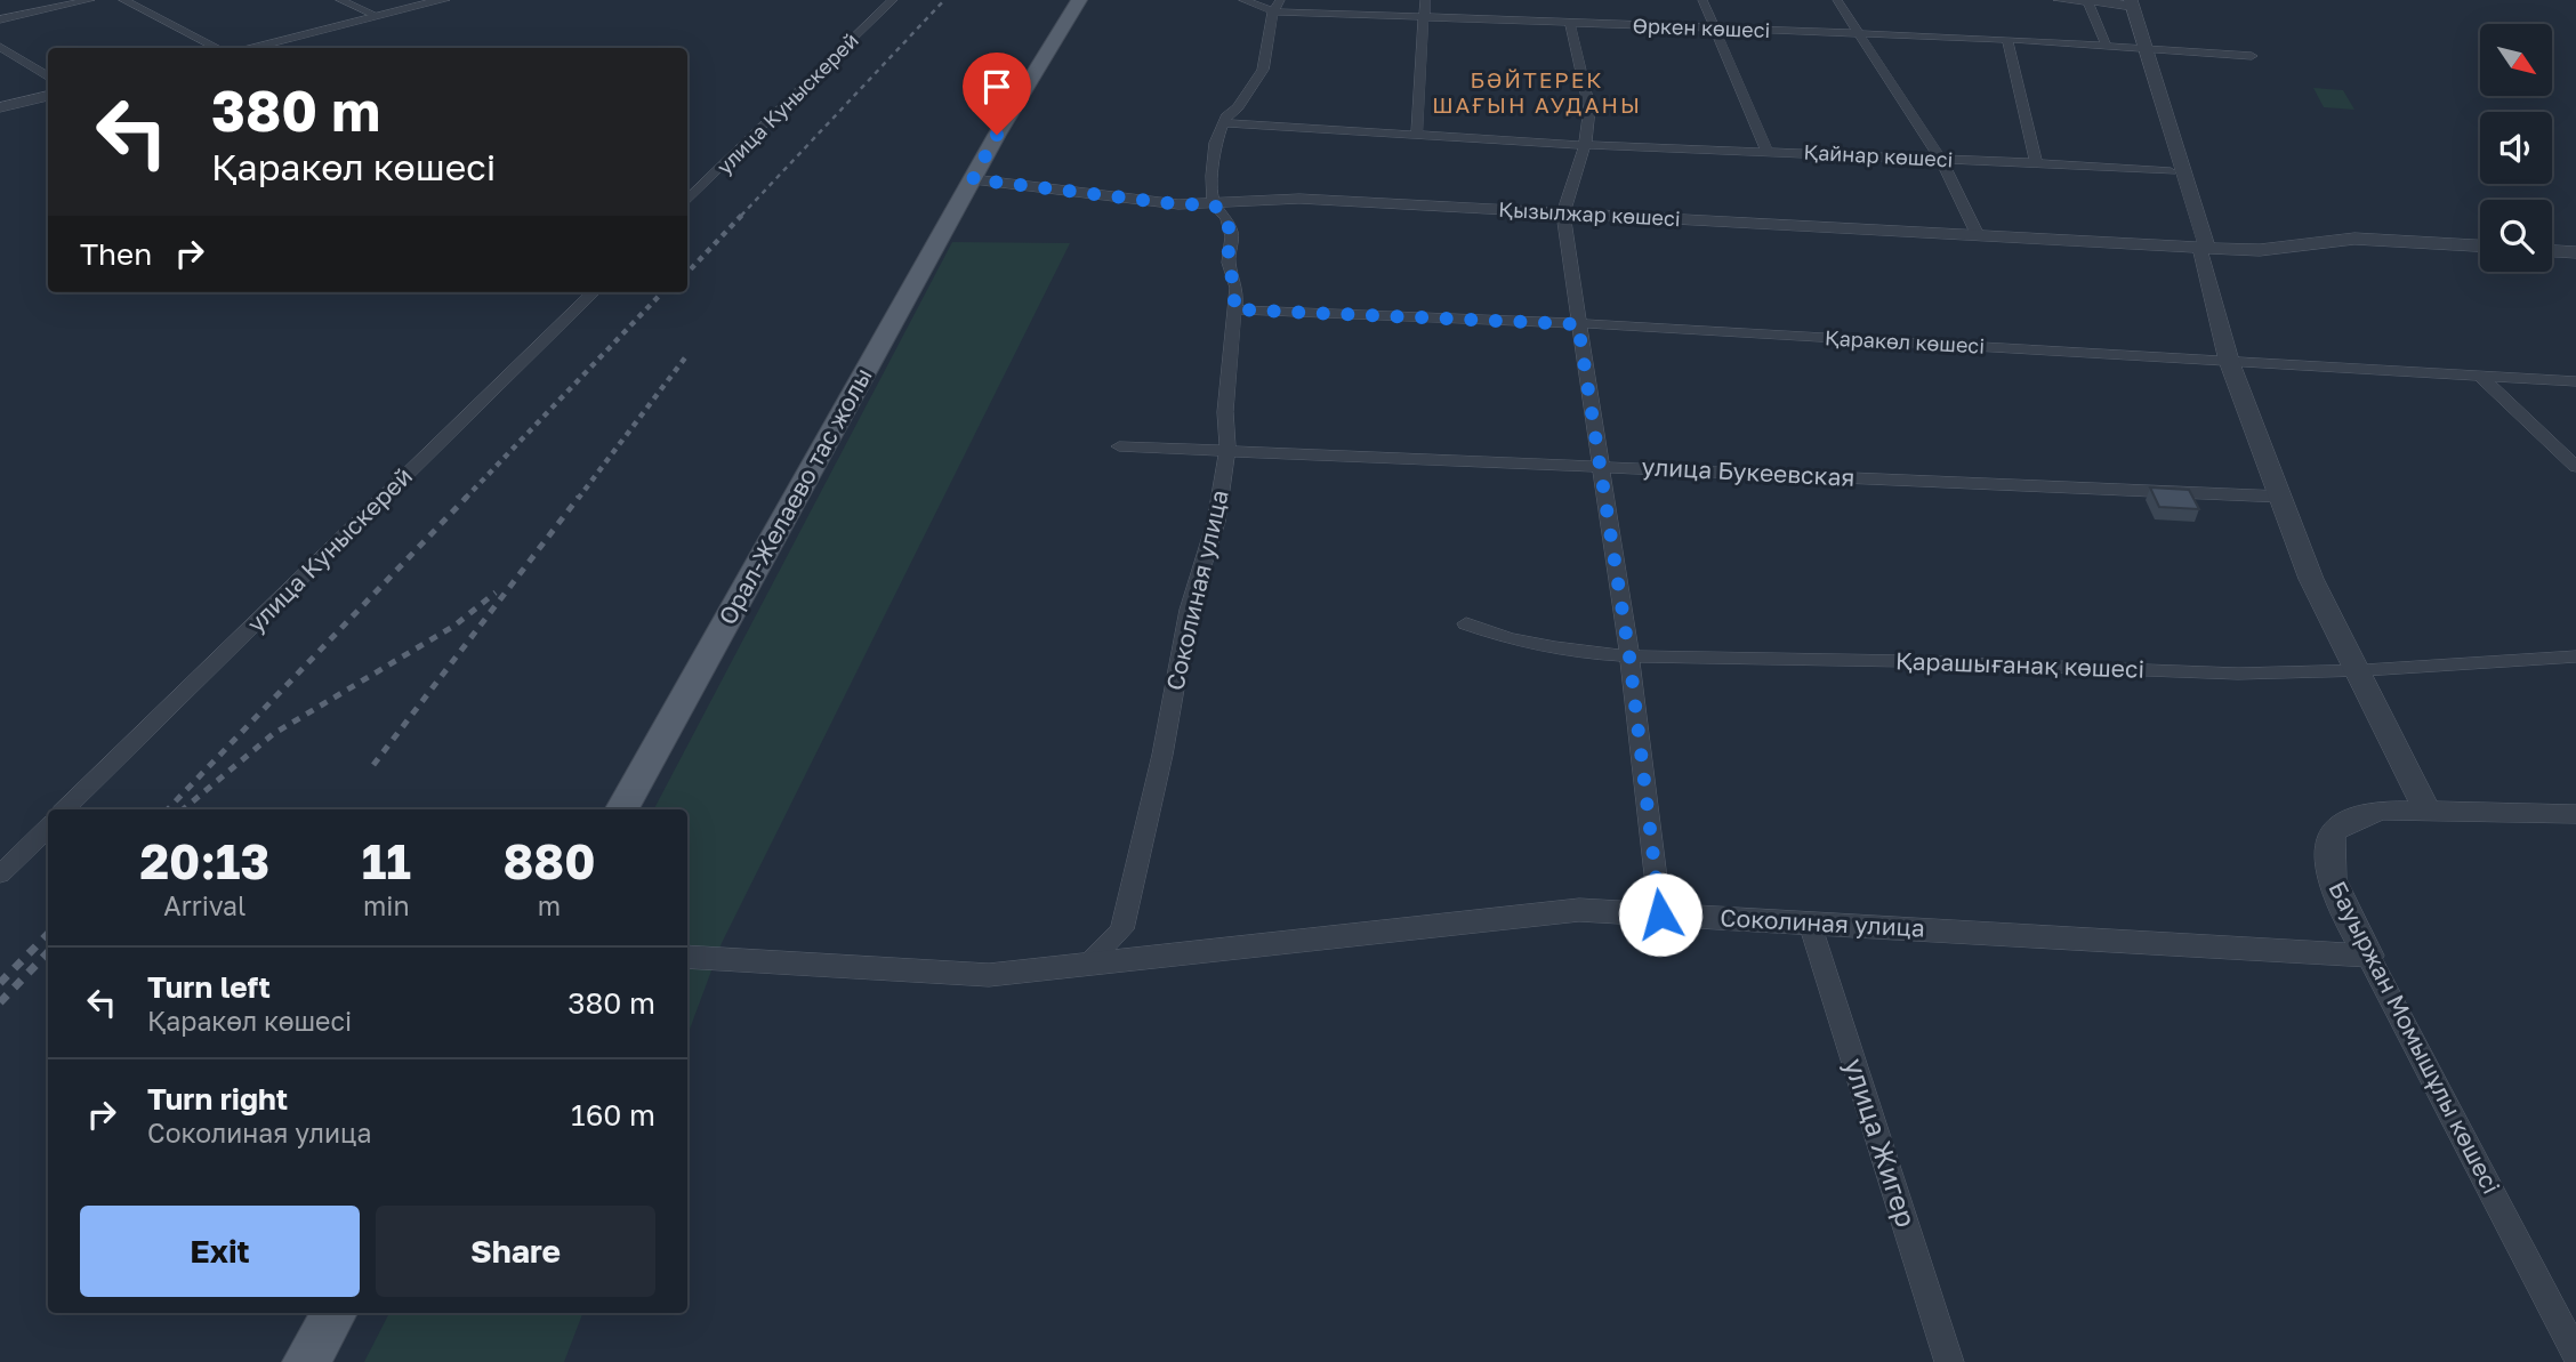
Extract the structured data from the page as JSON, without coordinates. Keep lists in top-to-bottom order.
{
  "streets": {
    "main road": ["Орал-Желаево тас жолы"],
    "street": [
      "Өркен көшесі",
      "улица Куныскерей",
      "Қайнар көшесі",
      "Қызылжар көшесі",
      "Қаракөл көшесі",
      "улица Букеевская",
      "Соколиная улица",
      "Қарашығанақ көшесі",
      "Бауыржан Момышұлы көшесі",
      "улица Жигер"
    ]
  },
  "crossings": [
    ["Қызылжар көшесі", "Орал-Желаево тас жолы"],
    ["Қызылжар көшесі", "Соколиная улица"],
    ["Қаракөл көшесі", "Соколиная улица"],
    ["улица Букеевская", "Соколиная улица"],
    ["Соколиная улица", "Бауыржан Момышұлы көшесі"],
    ["Соколиная улица", "улица Жигер"]
  ],
  "districts": ["БӘЙТЕРЕК ШАҒЫН АУДАНЫ"],
  "north": "bottom right",
  "page": {
    "turn": ["380 m", "Қаракөл көшесі"],
    "then": "Then",
    "eta": [
      "20:13",
      "Arrival",
      "11",
      "min",
      "880",
      "m"
    ],
    "list": [
      {
        "name": "Turn left",
        "note": "Қаракөл көшесі",
        "value": "380 m"
      },
      {
        "name": "Turn right",
        "note": "Соколиная улица",
        "value": "160 m"
      }
    ],
    "buttons": ["Exit", "Share"]
  }
}
